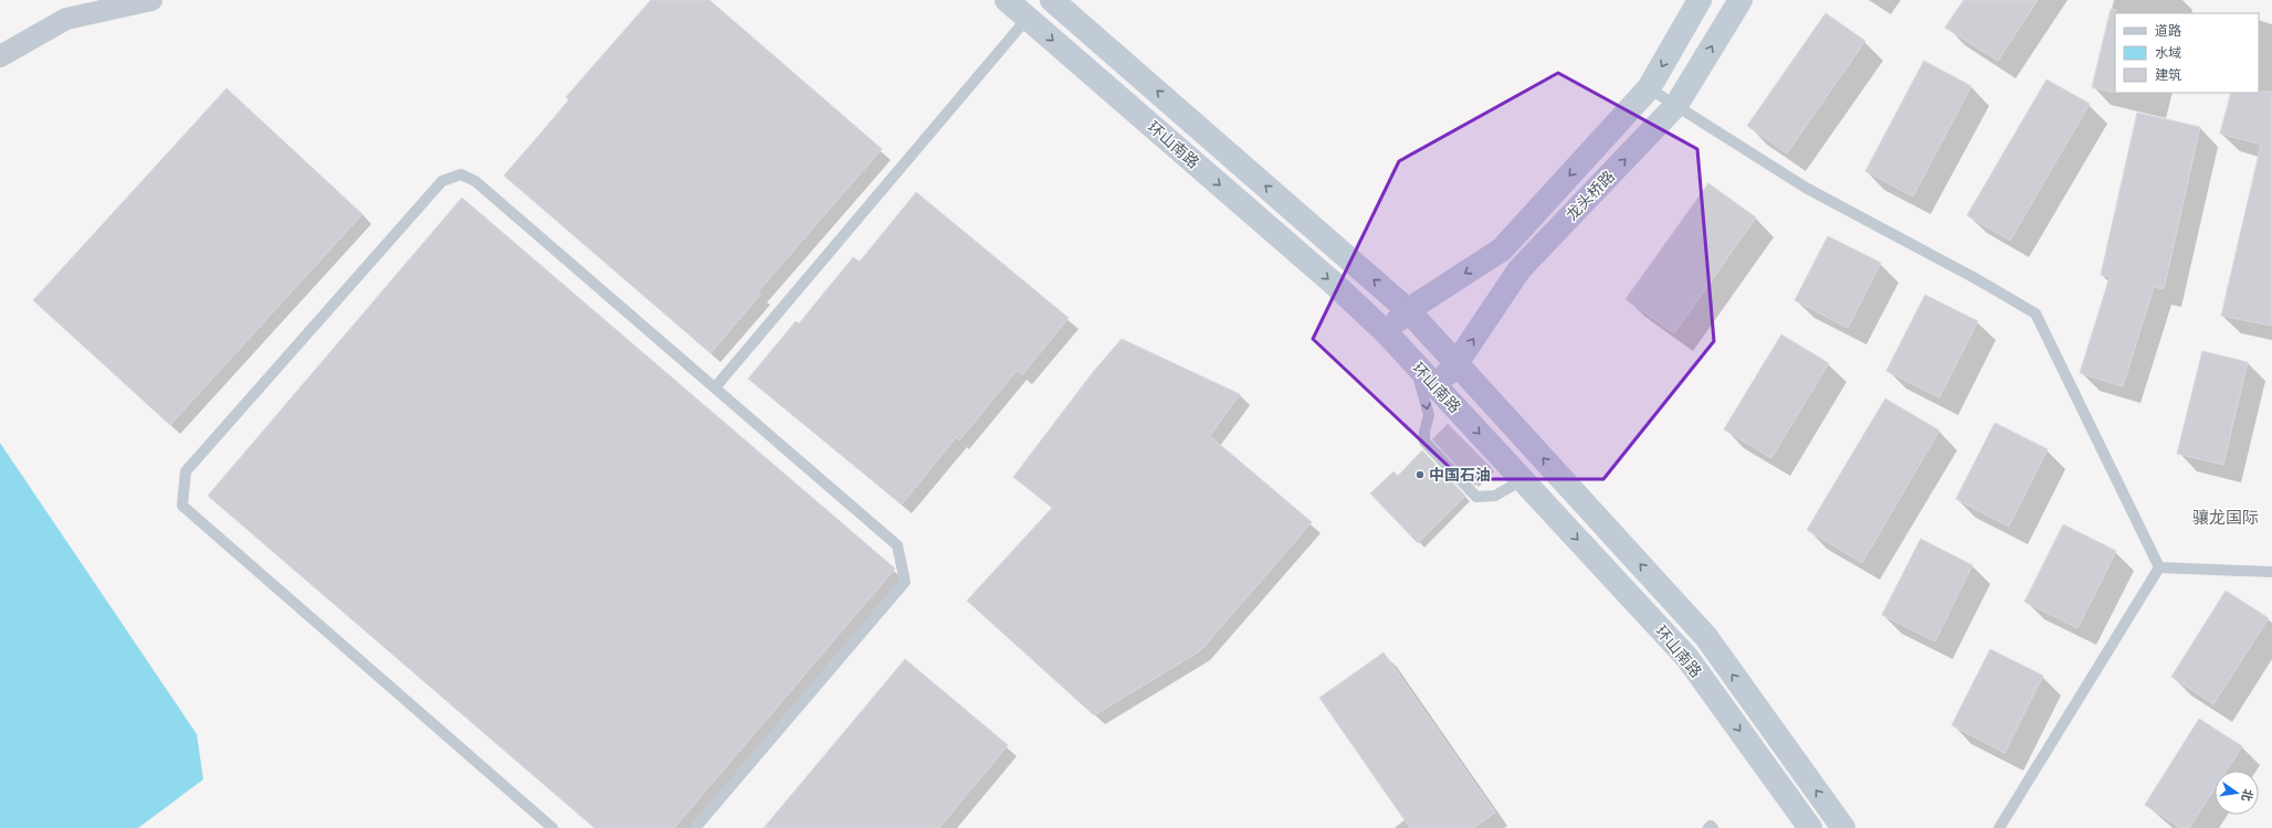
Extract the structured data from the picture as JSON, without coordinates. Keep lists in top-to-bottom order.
{
  "streets": {
    "main road": ["环山南路", "龙头桥路"]
  },
  "crossings": [
    ["环山南路", "龙头桥路"]
  ],
  "districts": ["骧龙国际"],
  "places": ["中国石油"],
  "legend": ["道路", "水域", "建筑"],
  "north": "right"
}
